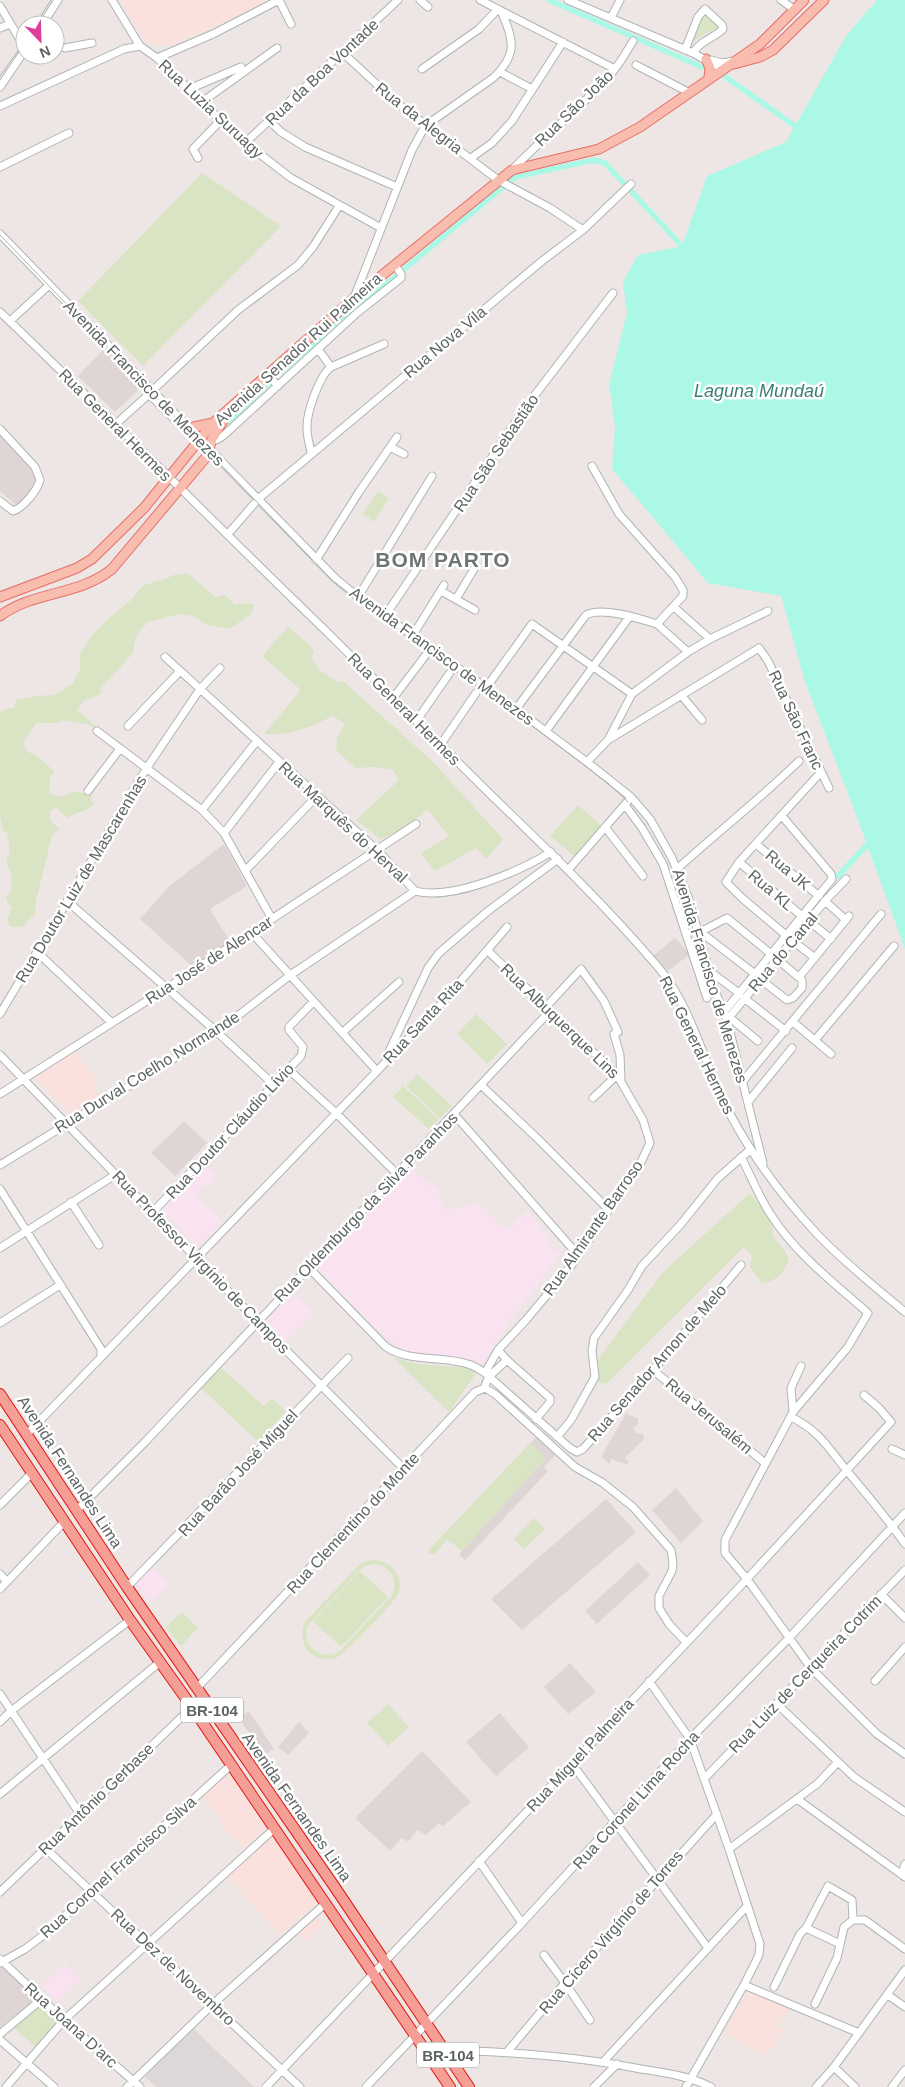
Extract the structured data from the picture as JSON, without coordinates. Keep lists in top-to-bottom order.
{
  "streets": {
    "highway": ["Avenida Fernandes Lima", "BR-104"],
    "street": [
      "Rua da Boa Vontade",
      "Rua São João",
      "Rua Luzia Suruagy",
      "Rua da Alegria",
      "Rua Nova Vila",
      "Avenida Senador Rui Palmeira",
      "Avenida Francisco de Menezes",
      "Rua General Hermes",
      "Rua São Sebastião",
      "Rua São Franc",
      "Rua Marquês do Herval",
      "Rua JK",
      "Rua Doutor Luiz de Mascarenhas",
      "Rua KL",
      "Rua do Canal",
      "Rua José de Alencar",
      "Rua Santa Rita",
      "Rua Albuquerque Lins",
      "Rua Durval Coelho Normande",
      "Rua Doutor Cláudio Lívio",
      "Rua Oldemburgo da Silva Paranhos",
      "Rua Almirante Barroso",
      "Rua Professor Virgínio de Campos",
      "Rua Senador Arnon de Melo",
      "Rua Jerusalém",
      "Rua Barão José Miguel",
      "Rua Clementino do Monte",
      "Rua Luiz de Cerqueira Cotrim",
      "Rua Miguel Palmeira",
      "Rua Antônio Gerbase",
      "Rua Coronel Lima Rocha",
      "Rua Coronel Francisco Silva",
      "Rua Cícero Virgínio de Torres",
      "Rua Dez de Novembro",
      "Rua Joana D'arc"
    ]
  },
  "crossings": [
    ["Rua da Boa Vontade", "Rua Luzia Suruagy"],
    ["Rua da Boa Vontade", "Rua da Alegria"],
    ["Rua da Alegria", "Rua Nova Vila"],
    ["Rua Nova Vila", "Avenida Francisco de Menezes"],
    ["Rua Nova Vila", "Rua General Hermes"],
    ["Avenida Francisco de Menezes", "Rua General Hermes"],
    ["Avenida Francisco de Menezes", "Rua São Sebastião"],
    ["Avenida Francisco de Menezes", "Rua do Canal"],
    ["Rua General Hermes", "Rua Marquês do Herval"],
    ["Rua Marquês do Herval", "Rua Doutor Luiz de Mascarenhas"],
    ["Rua Marquês do Herval", "Rua José de Alencar"],
    ["Rua Marquês do Herval", "Rua Durval Coelho Normande"],
    ["Rua JK", "Rua KL"],
    ["Rua JK", "Rua do Canal"],
    ["Rua KL", "Rua do Canal"],
    ["Rua José de Alencar", "Rua Professor Virgínio de Campos"],
    ["Rua Santa Rita", "Rua Albuquerque Lins"],
    ["Rua Santa Rita", "Rua Professor Virgínio de Campos"],
    ["Rua Santa Rita", "Avenida Fernandes Lima"],
    ["Rua Albuquerque Lins", "Rua Oldemburgo da Silva Paranhos"],
    ["Rua Albuquerque Lins", "Rua Almirante Barroso"],
    ["Rua Durval Coelho Normande", "Rua Professor Virgínio de Campos"],
    ["Rua Doutor Cláudio Lívio", "Rua Professor Virgínio de Campos"],
    ["Rua Oldemburgo da Silva Paranhos", "Rua Professor Virgínio de Campos"],
    ["Rua Oldemburgo da Silva Paranhos", "Avenida Fernandes Lima"],
    ["Rua Professor Virgínio de Campos", "Rua Barão José Miguel"],
    ["Rua Professor Virgínio de Campos", "Rua Clementino do Monte"],
    ["Rua Senador Arnon de Melo", "Rua Jerusalém"],
    ["Avenida Fernandes Lima", "Rua Barão José Miguel"],
    ["Avenida Fernandes Lima", "Rua Clementino do Monte"],
    ["Avenida Fernandes Lima", "Rua Miguel Palmeira"],
    ["Avenida Fernandes Lima", "Rua Antônio Gerbase"],
    ["Avenida Fernandes Lima", "Rua Coronel Lima Rocha"],
    ["Avenida Fernandes Lima", "Rua Coronel Francisco Silva"],
    ["Rua Miguel Palmeira", "Rua Dez de Novembro"],
    ["Rua Antônio Gerbase", "Rua Dez de Novembro"],
    ["Rua Coronel Francisco Silva", "Rua Dez de Novembro"],
    ["Rua Coronel Francisco Silva", "Rua Joana D'arc"]
  ],
  "districts": ["BOM PARTO"],
  "water": ["Laguna Mundaú"],
  "north": "bottom right"
}
